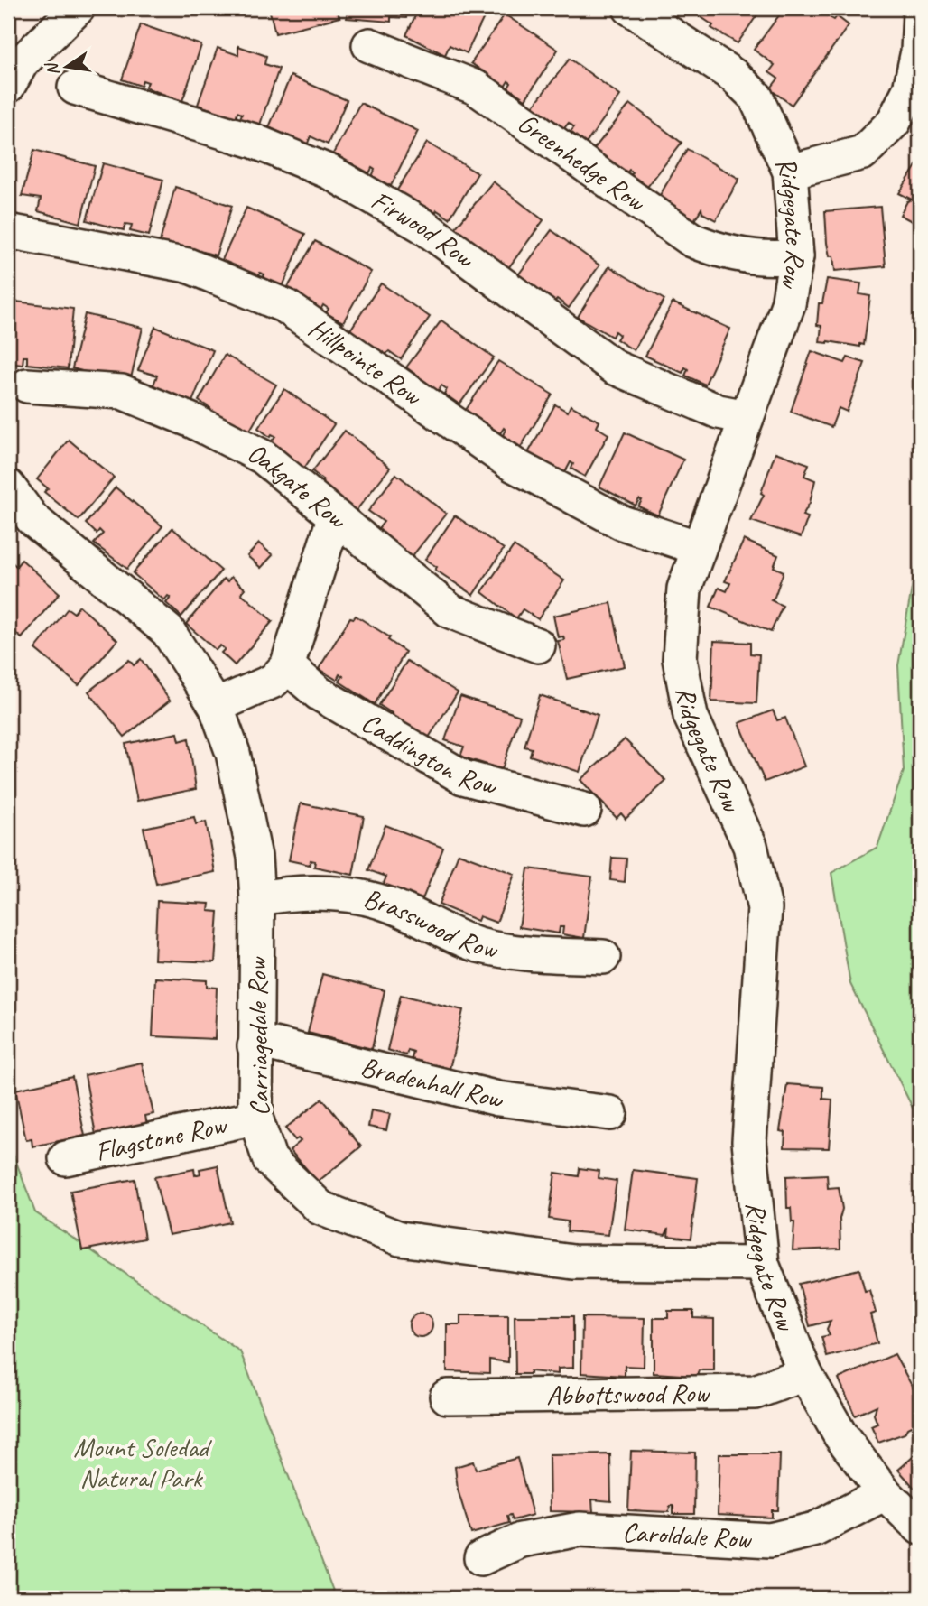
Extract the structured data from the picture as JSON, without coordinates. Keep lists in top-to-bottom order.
{
  "streets": {
    "street": [
      "Greenhedge Row",
      "Ridgegate Row",
      "Firwood Row",
      "Hillpointe Row",
      "Oakgate Row",
      "Caddington Row",
      "Brasswood Row",
      "Carriagedale Row",
      "Bradenhall Row",
      "Flagstone Row",
      "Abbottswood Row",
      "Caroldale Row"
    ]
  },
  "crossings": [
    ["Greenhedge Row", "Ridgegate Row"],
    ["Ridgegate Row", "Firwood Row"],
    ["Ridgegate Row", "Hillpointe Row"],
    ["Ridgegate Row", "Carriagedale Row"],
    ["Ridgegate Row", "Abbottswood Row"],
    ["Ridgegate Row", "Caroldale Row"],
    ["Brasswood Row", "Carriagedale Row"],
    ["Carriagedale Row", "Bradenhall Row"],
    ["Carriagedale Row", "Flagstone Row"]
  ],
  "parks": ["Mount Soledad Natural Park"],
  "north": "left"
}
